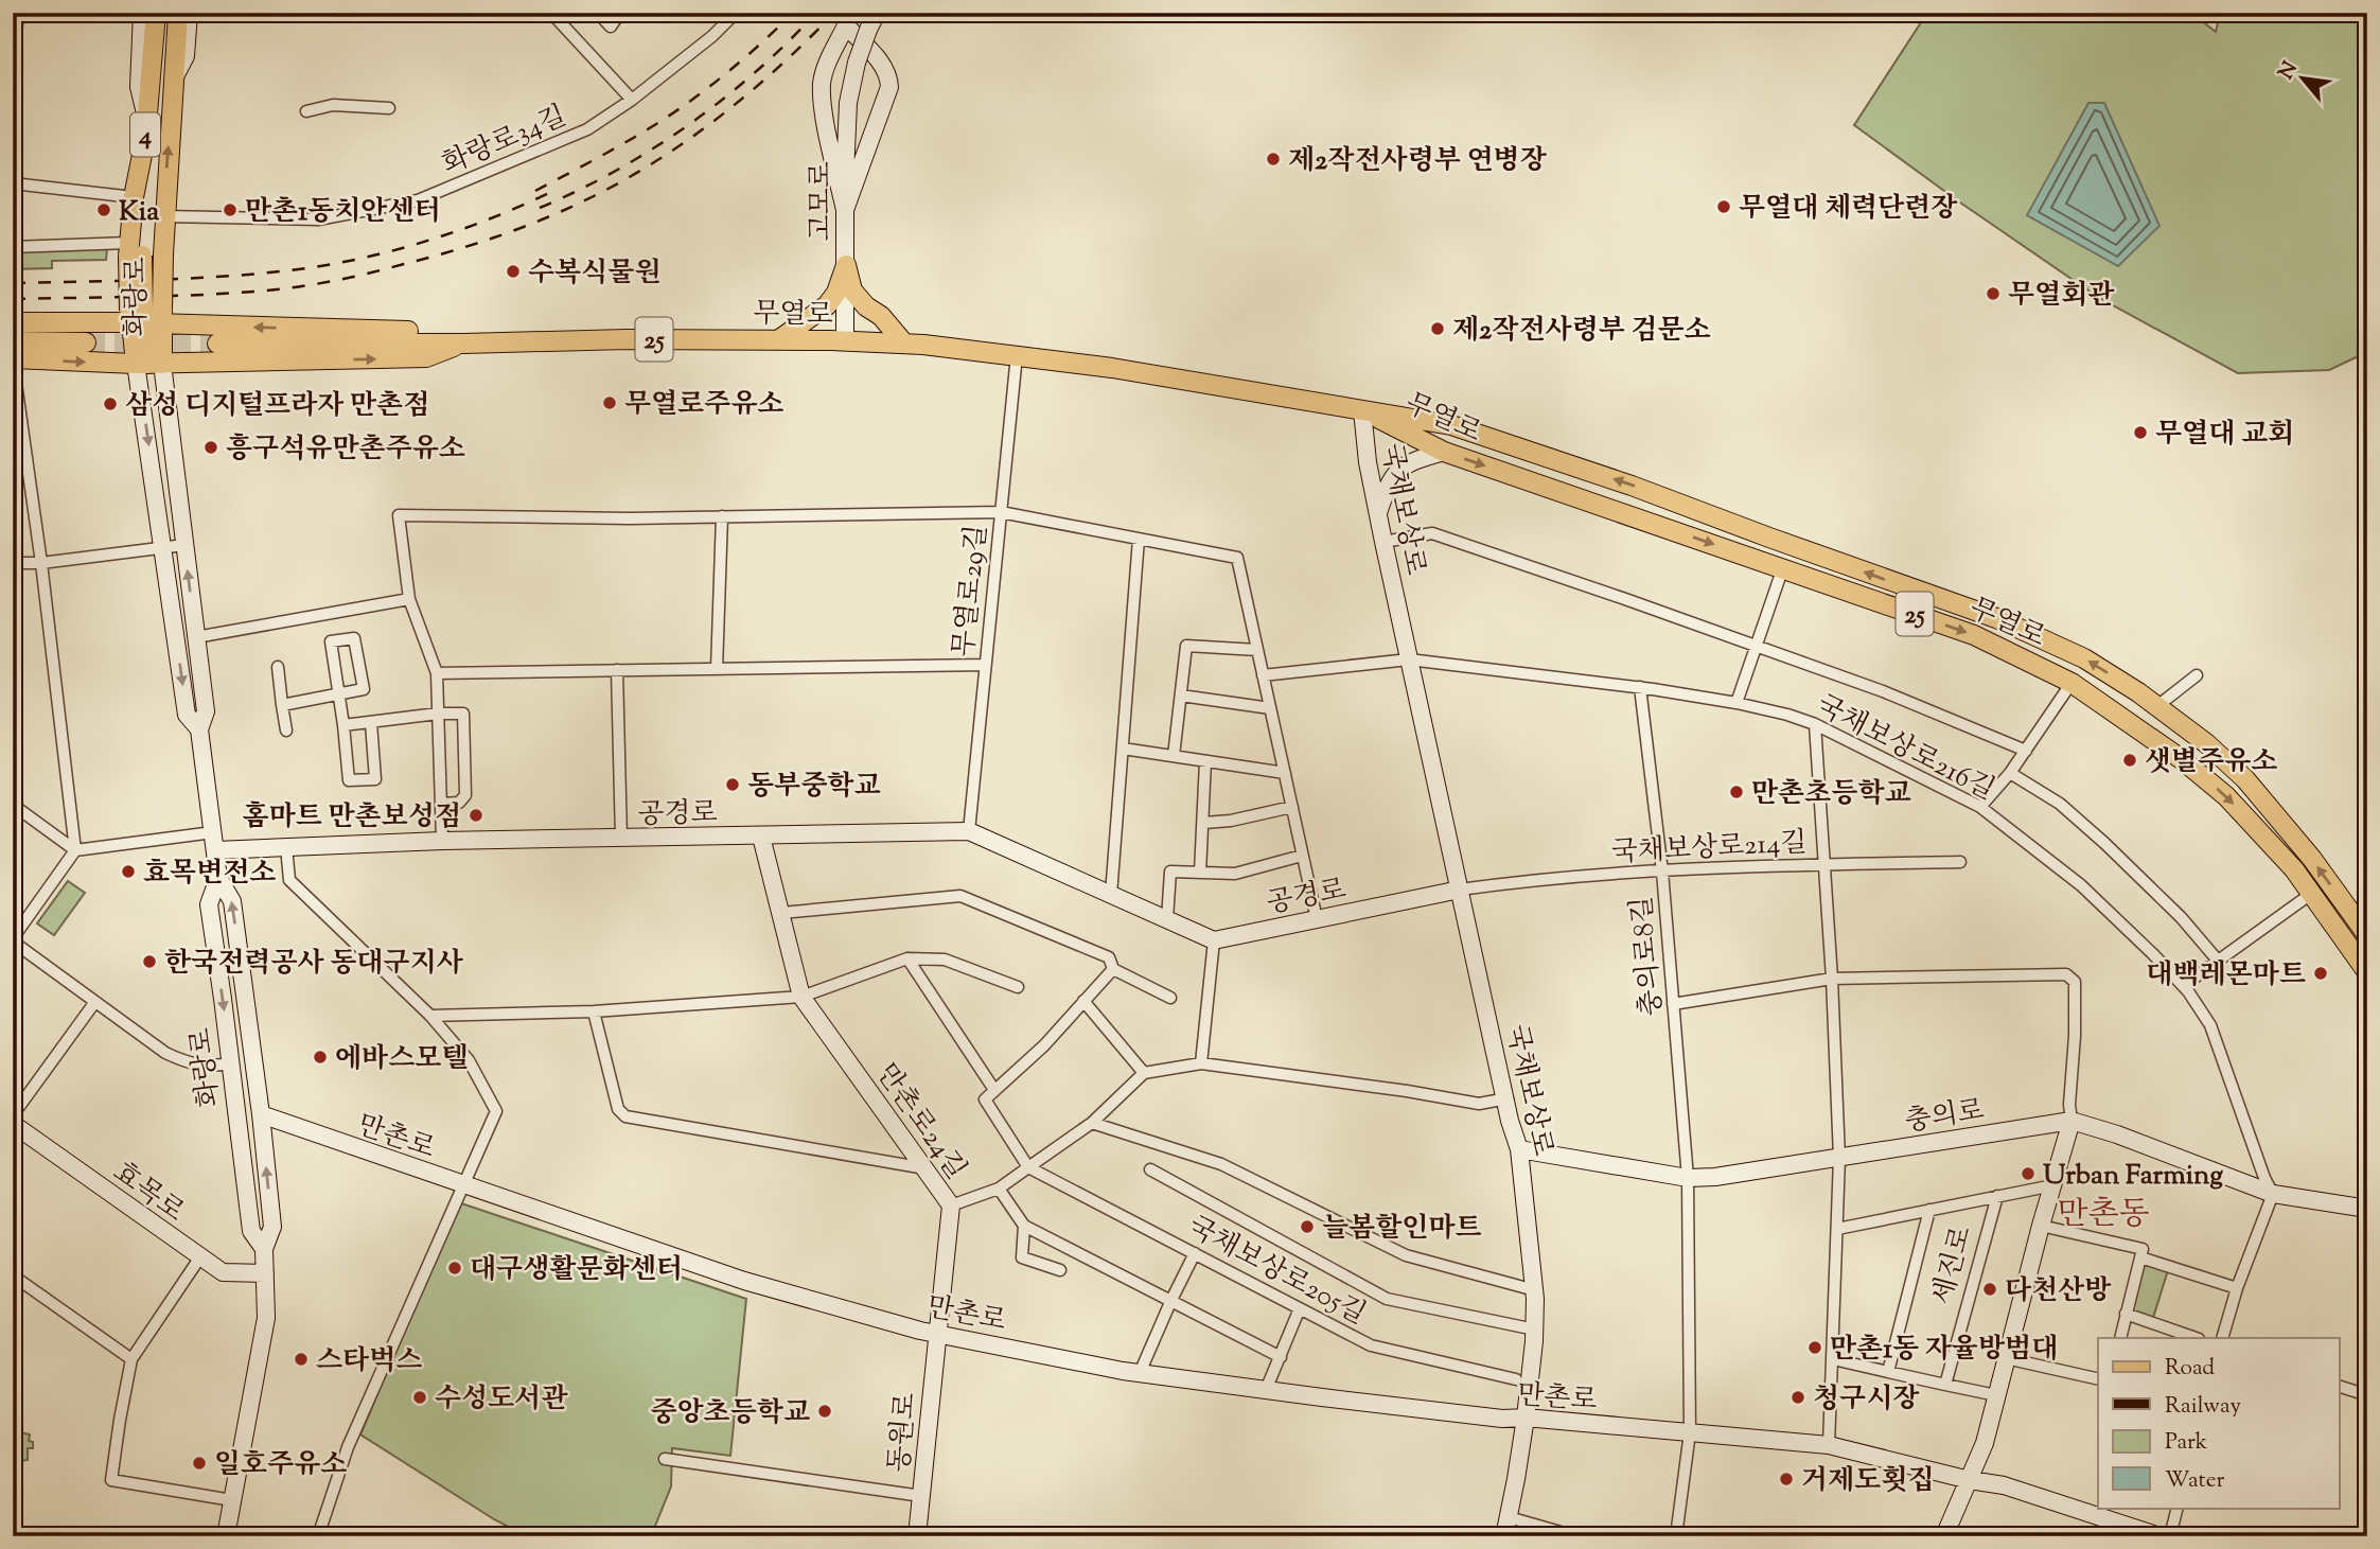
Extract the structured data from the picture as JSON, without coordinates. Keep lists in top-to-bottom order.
{
  "streets": {
    "main road": [
      "4",
      "고모로",
      "화랑로",
      "무열로",
      "25",
      "국채보상로",
      "공경로",
      "충의로",
      "만촌로24길",
      "만촌로",
      "효목로",
      "동원로"
    ],
    "street": [
      "화랑로34길",
      "무열로29길",
      "국채보상로216길",
      "국채보상로214길",
      "충의로8길",
      "세진로",
      "국채보상로205길"
    ]
  },
  "crossings": [
    ["4", "화랑로"],
    ["화랑로34길", "화랑로"],
    ["고모로", "무열로"],
    ["화랑로", "공경로"],
    ["화랑로", "만촌로"],
    ["화랑로", "효목로"],
    ["무열로", "국채보상로"],
    ["무열로", "무열로29길"],
    ["국채보상로", "국채보상로216길"],
    ["국채보상로", "공경로"],
    ["국채보상로", "국채보상로214길"],
    ["국채보상로", "충의로"],
    ["국채보상로", "만촌로"],
    ["무열로29길", "공경로"],
    ["국채보상로216길", "충의로8길"],
    ["국채보상로216길", "충의로"],
    ["공경로", "국채보상로214길"],
    ["공경로", "만촌로24길"],
    ["국채보상로214길", "충의로8길"],
    ["충의로8길", "충의로"],
    ["충의로8길", "만촌로"],
    ["만촌로24길", "만촌로"],
    ["만촌로24길", "동원로"],
    ["만촌로", "동원로"]
  ],
  "districts": ["만촌동"],
  "places": [
    "제2작전사령부 연병장",
    "무열대 체력단련장",
    "Kia",
    "만촌1동치안센터",
    "수복식물원",
    "무열회관",
    "제2작전사령부 검문소",
    "무열로주유소",
    "삼성 디지털프라자 만촌점",
    "무열대 교회",
    "흥구석유만촌주유소",
    "샛별주유소",
    "동부중학교",
    "만촌초등학교",
    "홈마트 만촌보성점",
    "효목변전소",
    "한국전력공사 동대구지사",
    "대백레몬마트",
    "에바스모텔",
    "Urban Farming",
    "늘봄할인마트",
    "대구생활문화센터",
    "다천산방",
    "만촌1동 자율방범대",
    "스타벅스",
    "수성도서관",
    "청구시장",
    "중앙초등학교",
    "일호주유소",
    "거제도횟집"
  ],
  "legend": [
    "Road",
    "Railway",
    "Park",
    "Water"
  ],
  "north": "top left"
}
